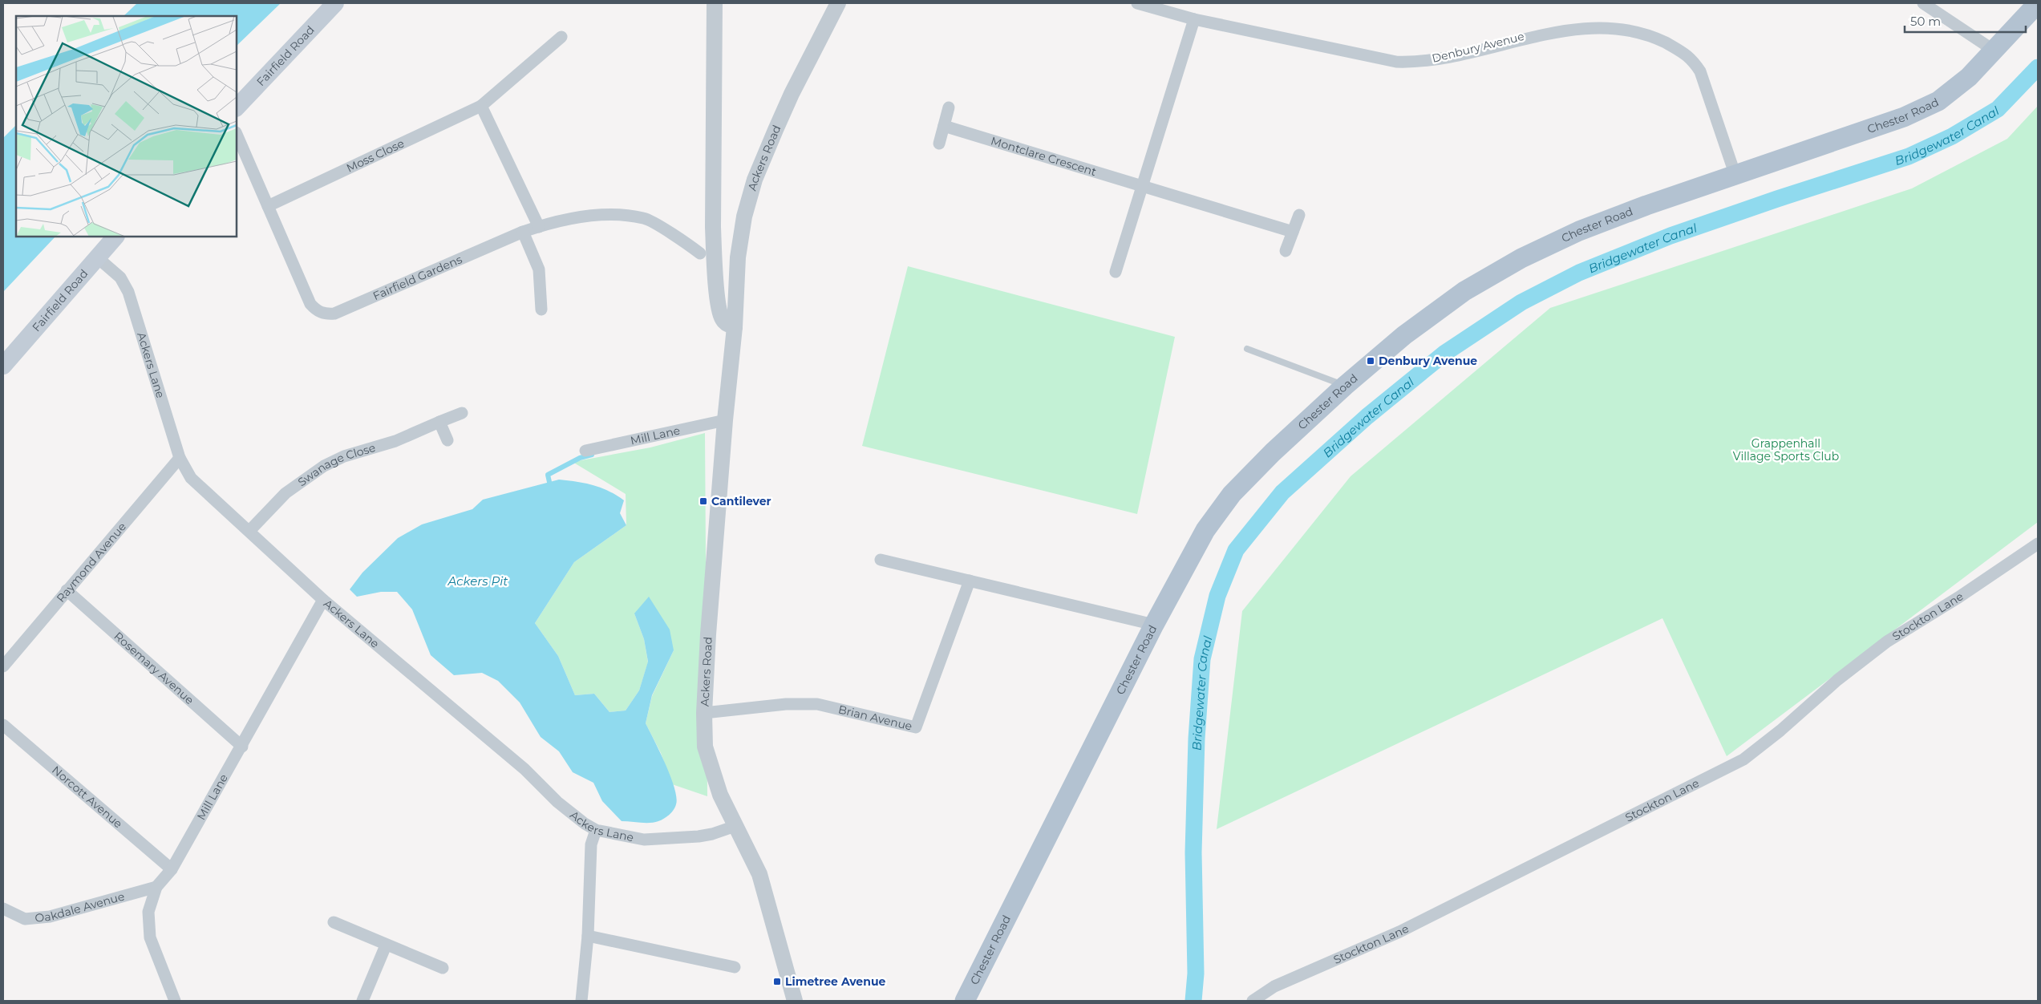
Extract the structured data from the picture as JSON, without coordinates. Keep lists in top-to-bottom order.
{
  "streets": {
    "main road": ["Fairfield Road", "Chester Road"],
    "street": [
      "Denbury Avenue",
      "Moss Close",
      "Montclare Crescent",
      "Ackers Road",
      "Fairfield Gardens",
      "Ackers Lane",
      "Mill Lane",
      "Swanage Close",
      "Raymond Avenue",
      "Stockton Lane",
      "Rosemary Avenue",
      "Brian Avenue",
      "Norcott Avenue",
      "Oakdale Avenue"
    ]
  },
  "crossings": [
    ["Denbury Avenue", "Chester Road"],
    ["Fairfield Road", "Ackers Lane"],
    ["Moss Close", "Fairfield Gardens"],
    ["Ackers Road", "Ackers Lane"],
    ["Ackers Road", "Mill Lane"],
    ["Ackers Road", "Brian Avenue"],
    ["Ackers Lane", "Mill Lane"],
    ["Ackers Lane", "Swanage Close"],
    ["Ackers Lane", "Raymond Avenue"],
    ["Mill Lane", "Rosemary Avenue"],
    ["Mill Lane", "Norcott Avenue"],
    ["Mill Lane", "Oakdale Avenue"],
    ["Raymond Avenue", "Rosemary Avenue"]
  ],
  "water": ["Bridgewater Canal", "Ackers Pit"],
  "parks": ["Grappenhall Village Sports Club"],
  "places": {
    "transit": ["Denbury Avenue", "Cantilever", "Limetree Avenue"]
  },
  "scale_bar": "50 m"
}
